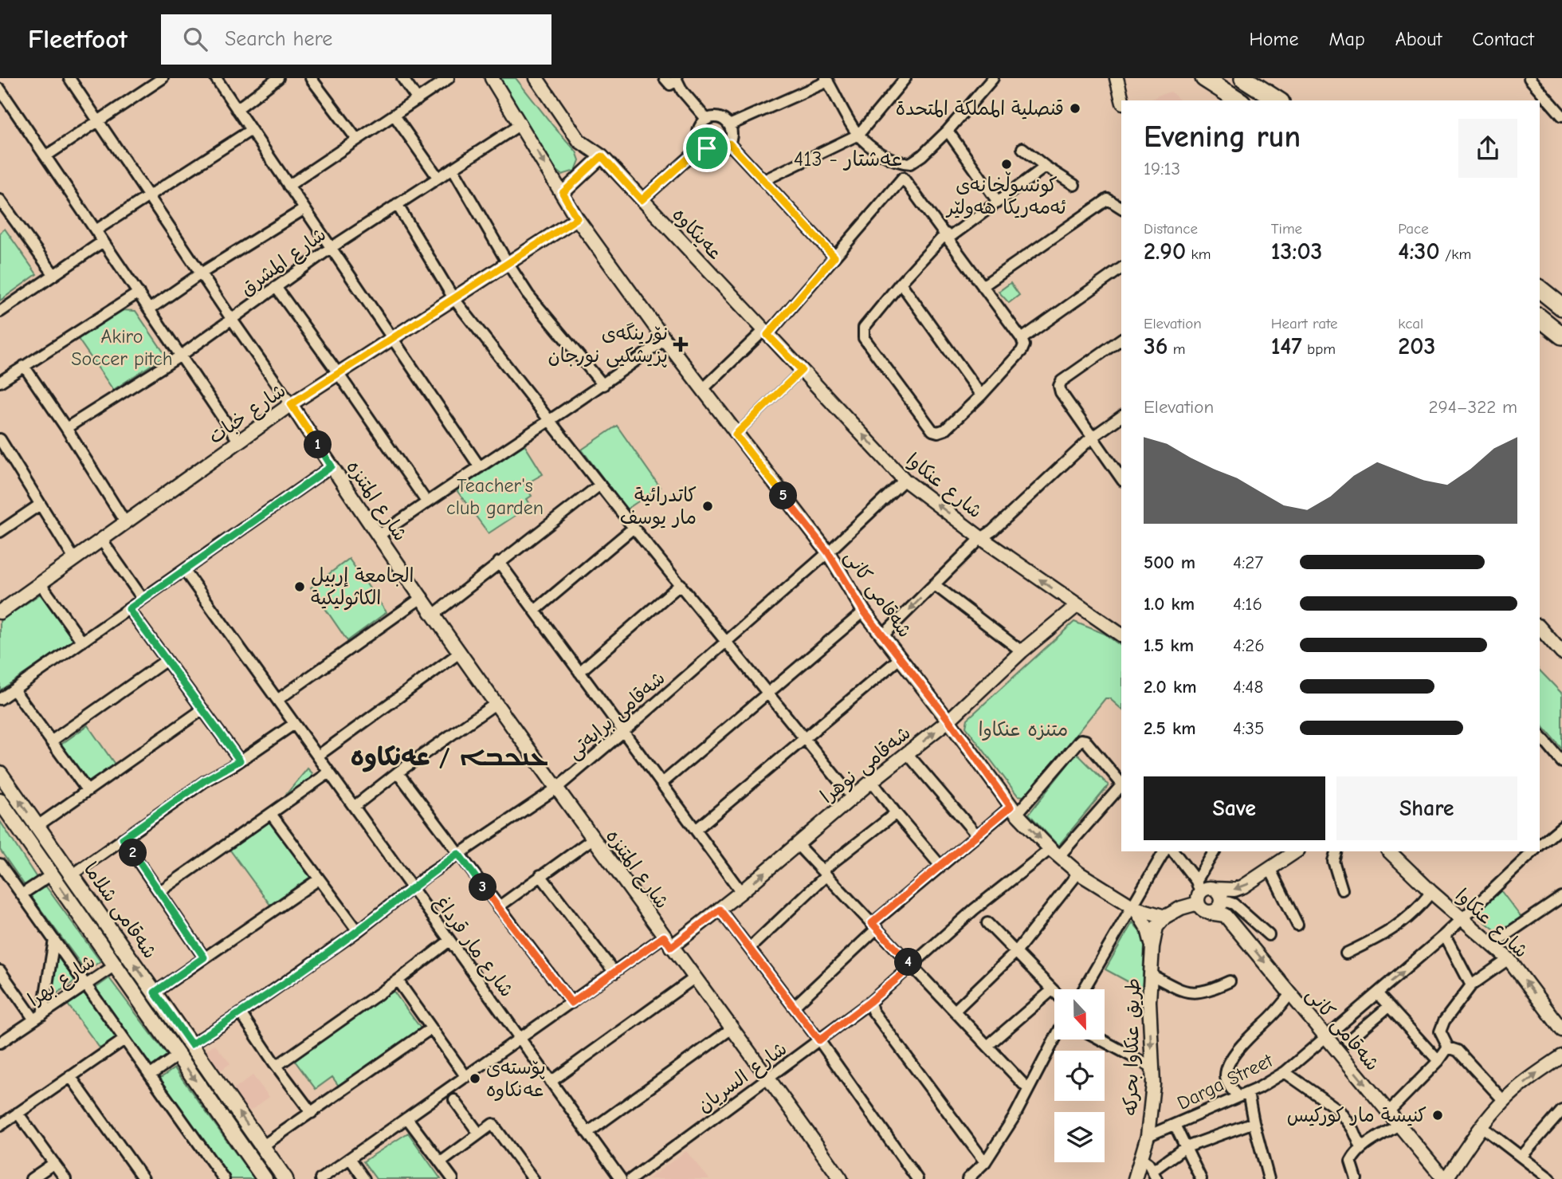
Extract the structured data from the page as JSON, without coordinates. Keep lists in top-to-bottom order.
{
  "streets": {
    "main road": ["شەقامی شلاما"],
    "street": [
      "عەینکاوە",
      "شارع المشرق",
      "شارع خبات",
      "شارع عنكاوا",
      "شارع المتنزه",
      "شەقامی کانی",
      "شەقامی برایەتی",
      "شەقامی نوهرا",
      "شارع مار قرداغ",
      "شارع بهرا",
      "طريق عنكاوا بحركه",
      "شارع السريان",
      "Darga Street"
    ]
  },
  "crossings": [
    ["عەینکاوە", "شارع عنكاوا"],
    ["شارع المشرق", "شارع المتنزه"],
    ["شارع المشرق", "شەقامی کانی"],
    ["شارع خبات", "شارع المتنزه"],
    ["شارع خبات", "شەقامی کانی"],
    ["شارع عنكاوا", "شەقامی برایەتی"],
    ["شارع عنكاوا", "شەقامی نوهرا"],
    ["شارع عنكاوا", "Darga Street"],
    ["شارع المتنزه", "شەقامی برایەتی"],
    ["شارع المتنزه", "شەقامی نوهرا"],
    ["شارع المتنزه", "شارع مار قرداغ"],
    ["شارع المتنزه", "شارع السريان"],
    ["شەقامی کانی", "شەقامی برایەتی"],
    ["شەقامی کانی", "شەقامی نوهرا"],
    ["شەقامی کانی", "طريق عنكاوا بحركه"],
    ["شەقامی کانی", "شارع السريان"],
    ["شەقامی کانی", "Darga Street"],
    ["شەقامی برایەتی", "شەقامی شلاما"],
    ["شەقامی برایەتی", "شارع مار قرداغ"],
    ["شەقامی شلاما", "شارع بهرا"],
    ["طريق عنكاوا بحركه", "Darga Street"]
  ],
  "districts": ["عه‌شتار - 413", "ܥܢܟܒܐ / عەنکاوە"],
  "parks": ["Akiro Soccer pitch", "Teacher's club garden", "متنزه عنكاوا"],
  "places": {
    "other": [
      "قنصلية المملكة المتحدة",
      "کونسوڵخانەی ئەمەریکا هەولێر",
      "كاتدرائية مار يوسف",
      "الجامعة إربيل الكاثوليكية",
      "پۆسته‌ی عه‌نكاوه‌",
      "كنيسة مار كوركيس"
    ],
    "health": ["نۆرینگەی پزیشکیی نورجان"]
  },
  "north": "bottom",
  "page": {
    "header": "Fleetfoot",
    "search": "Search here",
    "nav": [
      "Home",
      "Map",
      "About",
      "Contact"
    ],
    "heading": ["Evening run", "19:13"],
    "stats": [
      ["Distance", "2.90 km"],
      ["Time", "13:03"],
      ["Pace", "4:30 /km"],
      ["Elevation", "36 m"],
      ["Heart rate", "147 bpm"],
      ["kcal", "203"]
    ],
    "chart": ["Elevation", "294–322 m"],
    "pins": [
      "1",
      "5",
      "2",
      "3",
      "4"
    ],
    "list": [
      {
        "name": "500 m",
        "note": "4:27"
      },
      {
        "name": "1.0 km",
        "note": "4:16"
      },
      {
        "name": "1.5 km",
        "note": "4:26"
      },
      {
        "name": "2.0 km",
        "note": "4:48"
      },
      {
        "name": "2.5 km",
        "note": "4:35"
      }
    ],
    "buttons": ["Save", "Share"]
  }
}
